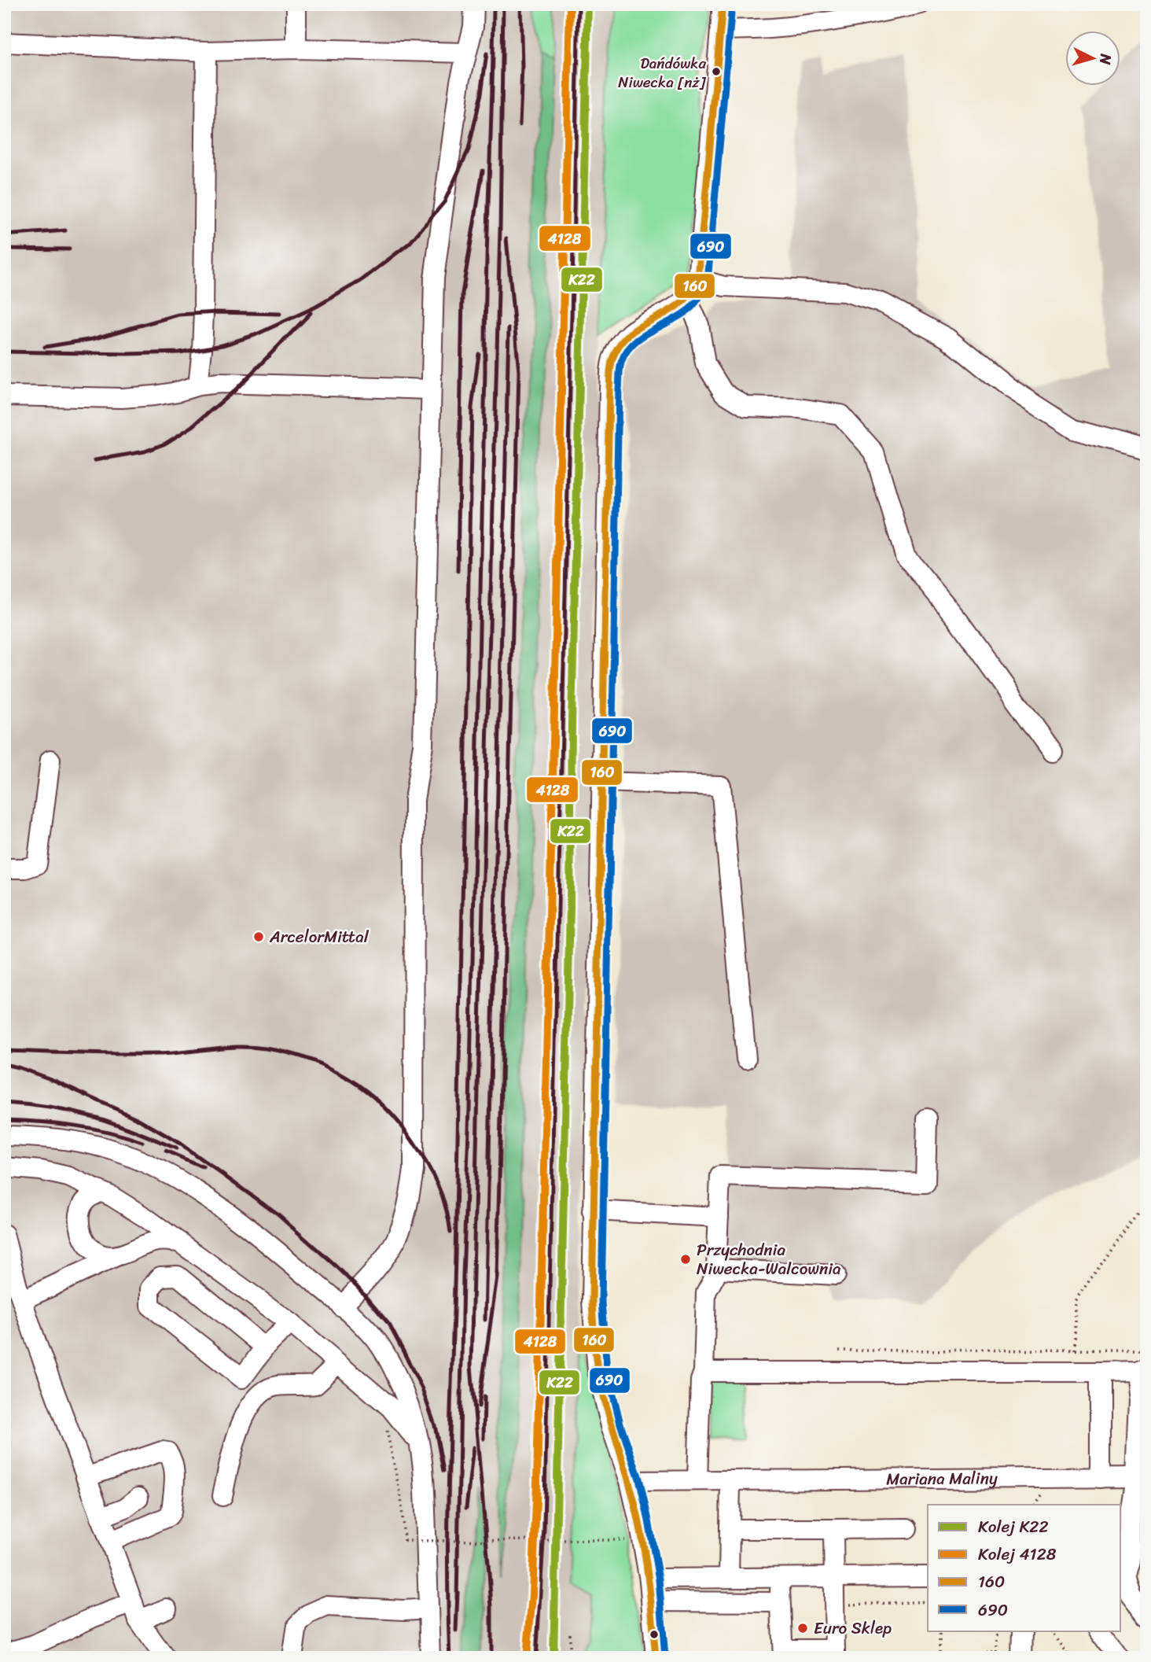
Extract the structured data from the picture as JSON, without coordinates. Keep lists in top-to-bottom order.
{
  "streets": {
    "street": ["Mariana Maliny"]
  },
  "places": [
    "Dańdówka Niwecka [nż]",
    "ArcelorMittal",
    "Przychodnia Niwecka-Walcownia",
    "Euro Sklep"
  ],
  "lines": [
    "rail line K22",
    "rail line 4128",
    "transit line 160",
    "transit line 690"
  ],
  "legend": [
    "Kolej K22",
    "Kolej 4128",
    "160",
    "690"
  ],
  "north": "right"
}
